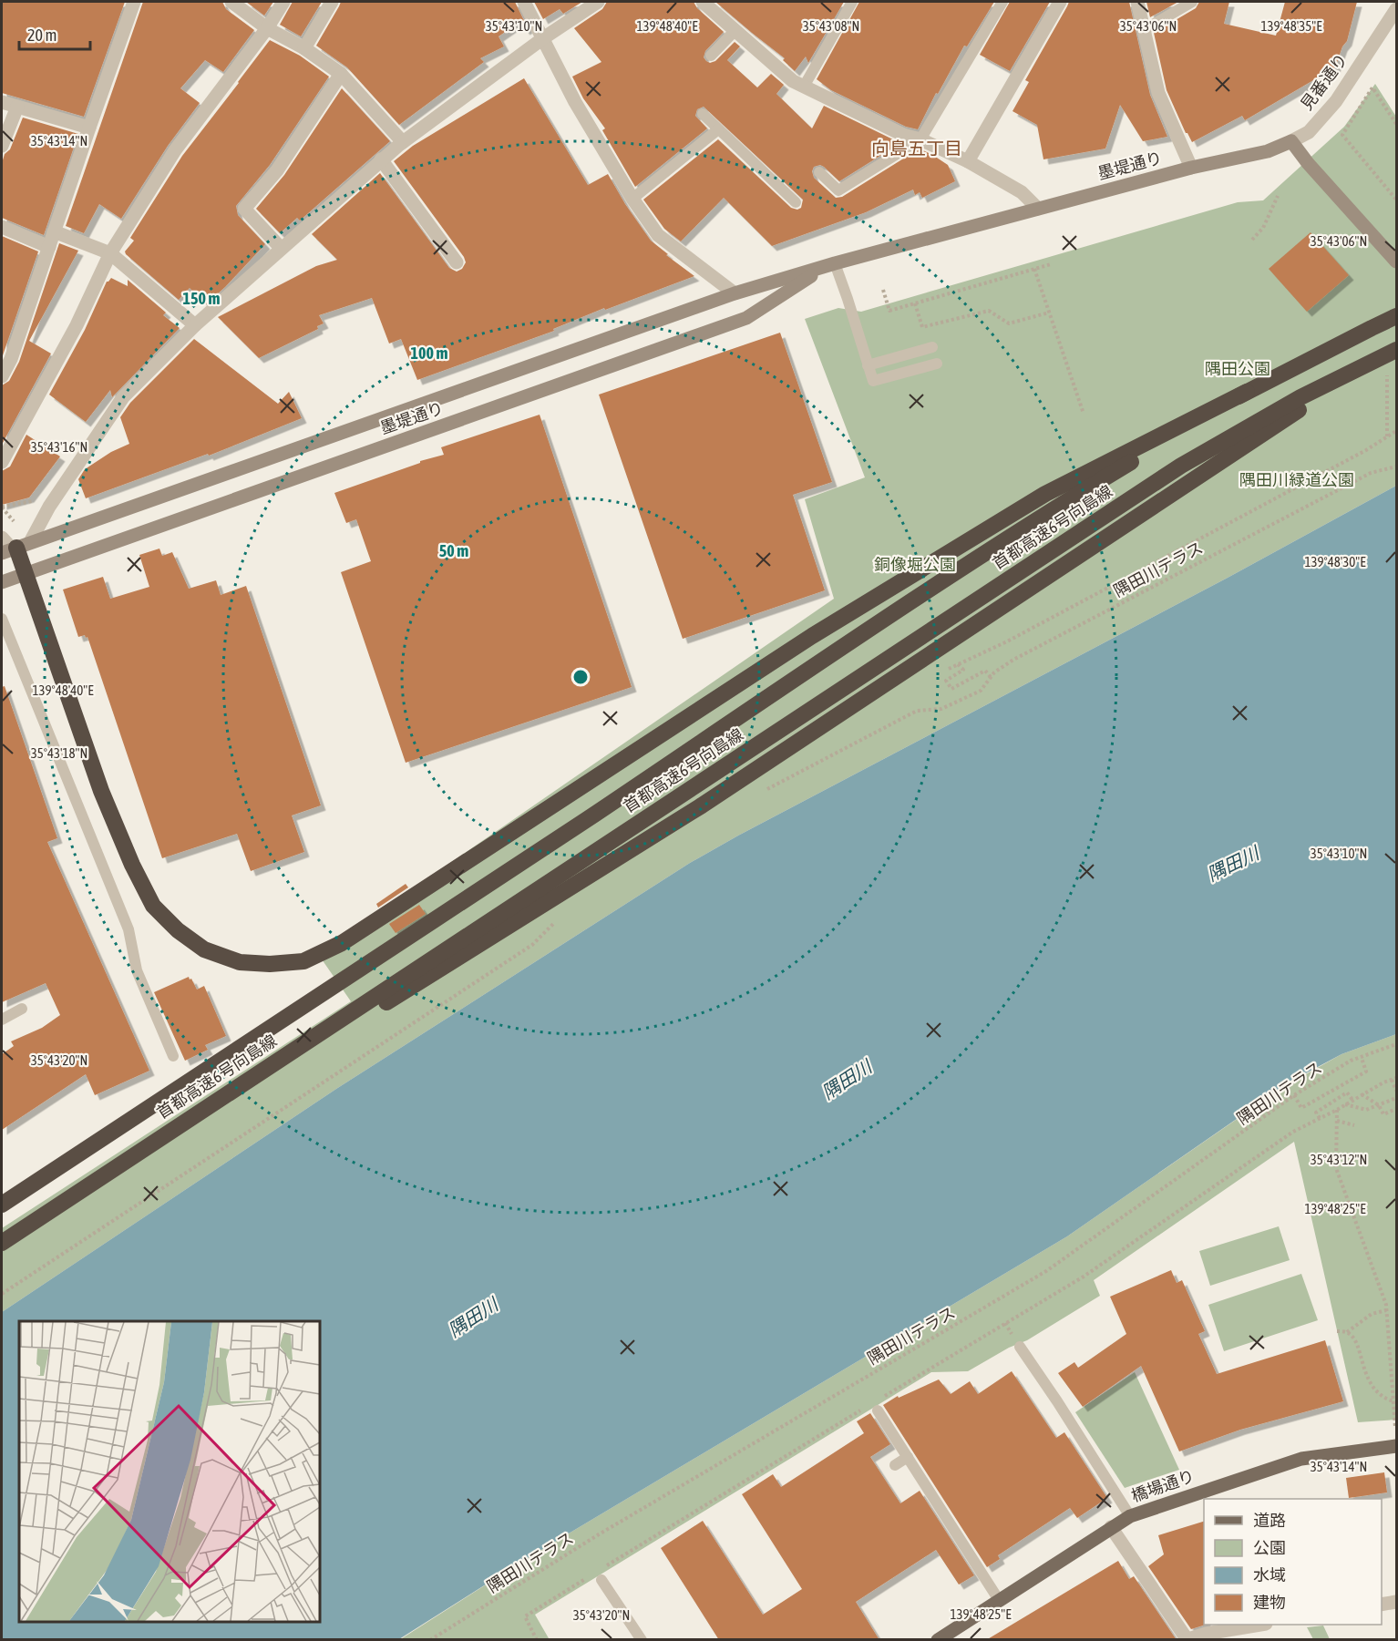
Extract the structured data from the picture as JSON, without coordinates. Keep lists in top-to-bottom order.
{
  "streets": {
    "highway": ["首都高速6号向島線"],
    "main road": ["墨堤通り", "橋場通り"],
    "street": ["見番通り"],
    "path": ["隅田川テラス"]
  },
  "crossings": [
    ["見番通り", "墨堤通り"]
  ],
  "districts": ["向島五丁目"],
  "water": ["隅田川"],
  "parks": ["隅田公園", "隅田川緑道公園", "銅像堀公園"],
  "legend": [
    "道路",
    "公園",
    "水域",
    "建物"
  ],
  "scale_bar": "20 m",
  "coordinates": [
    "35°43'10\"N",
    "35°43'08\"N",
    "35°43'06\"N",
    "139°48'40\"E",
    "139°48'35\"E",
    "35°43'14\"N",
    "35°43'16\"N",
    "139°48'30\"E",
    "35°43'18\"N",
    "35°43'20\"N",
    "35°43'12\"N",
    "139°48'25\"E"
  ],
  "rings": ["150 m", "100 m", "50 m"]
}
